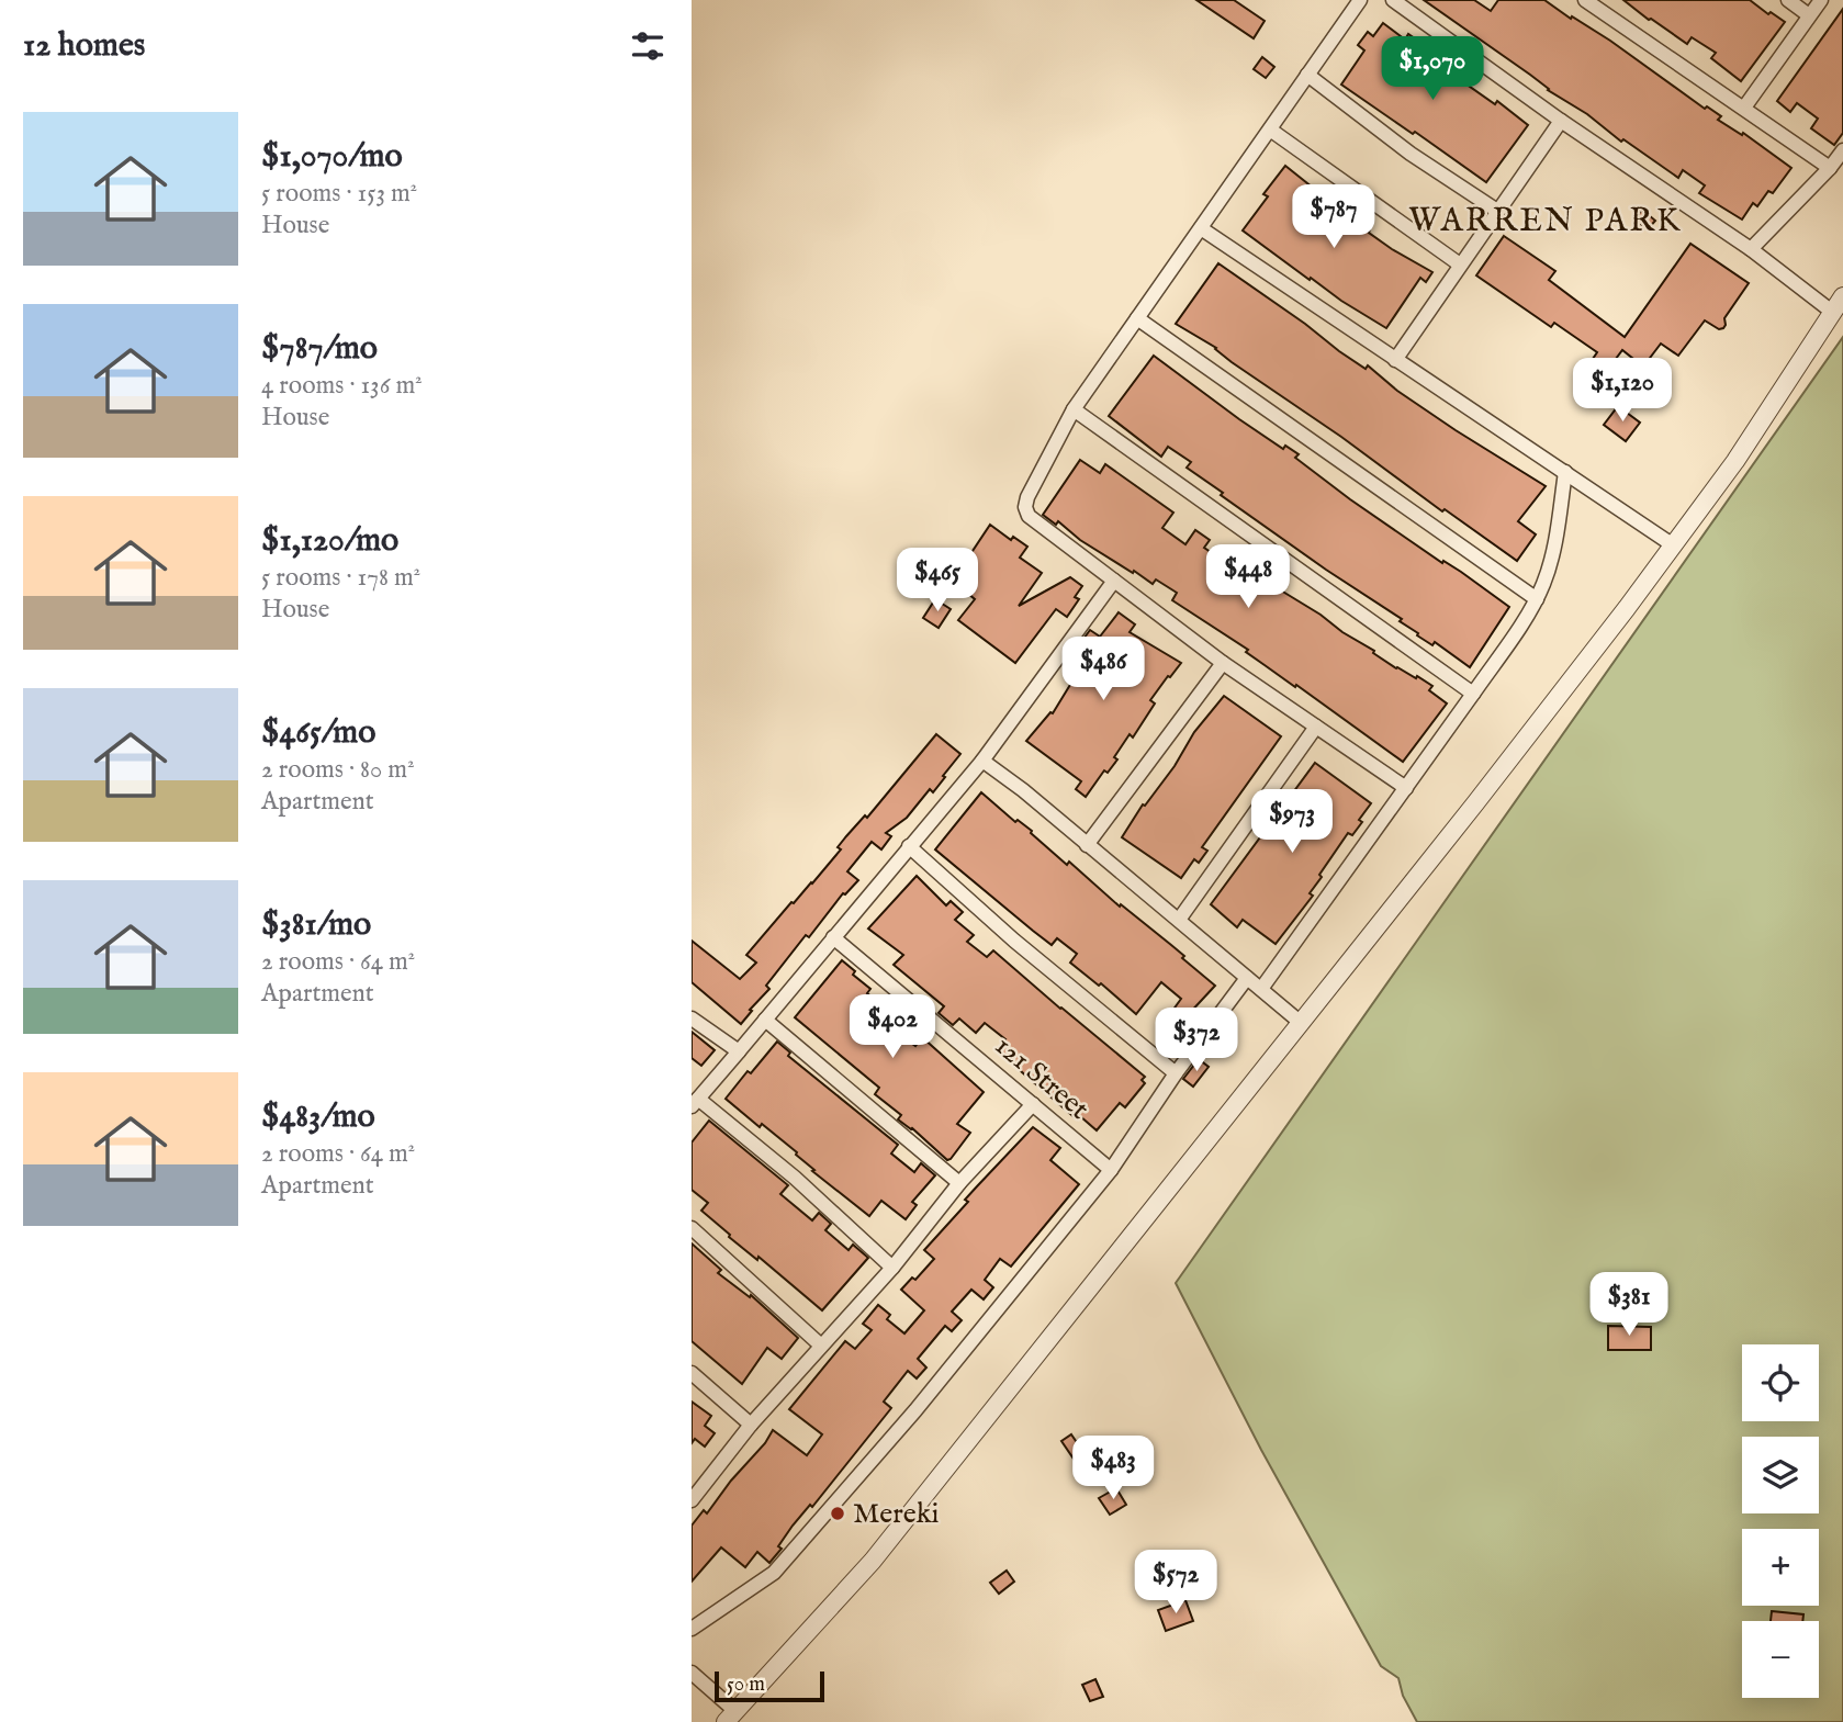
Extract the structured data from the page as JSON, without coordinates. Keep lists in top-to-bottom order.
{
  "streets": {
    "street": ["121 Street"]
  },
  "districts": ["WARREN PARK"],
  "places": ["Mereki"],
  "scale_bar": "50 m",
  "page": {
    "heading": "12 homes",
    "price": [
      "$1,070",
      "$787",
      "$1,120",
      "$448",
      "$465",
      "$486",
      "$973",
      "$402",
      "$372",
      "$381",
      "$483",
      "$572"
    ],
    "list": [
      {
        "name": "$1,070/mo",
        "note": "5 rooms · 153 m² · House"
      },
      {
        "name": "$787/mo",
        "note": "4 rooms · 136 m² · House"
      },
      {
        "name": "$1,120/mo",
        "note": "5 rooms · 178 m² · House"
      },
      {
        "name": "$465/mo",
        "note": "2 rooms · 80 m² · Apartment"
      },
      {
        "name": "$381/mo",
        "note": "2 rooms · 64 m² · Apartment"
      },
      {
        "name": "$483/mo",
        "note": "2 rooms · 64 m² · Apartment"
      }
    ],
    "map_buttons": ["+", "−"],
    "scale": "50 m"
  }
}
